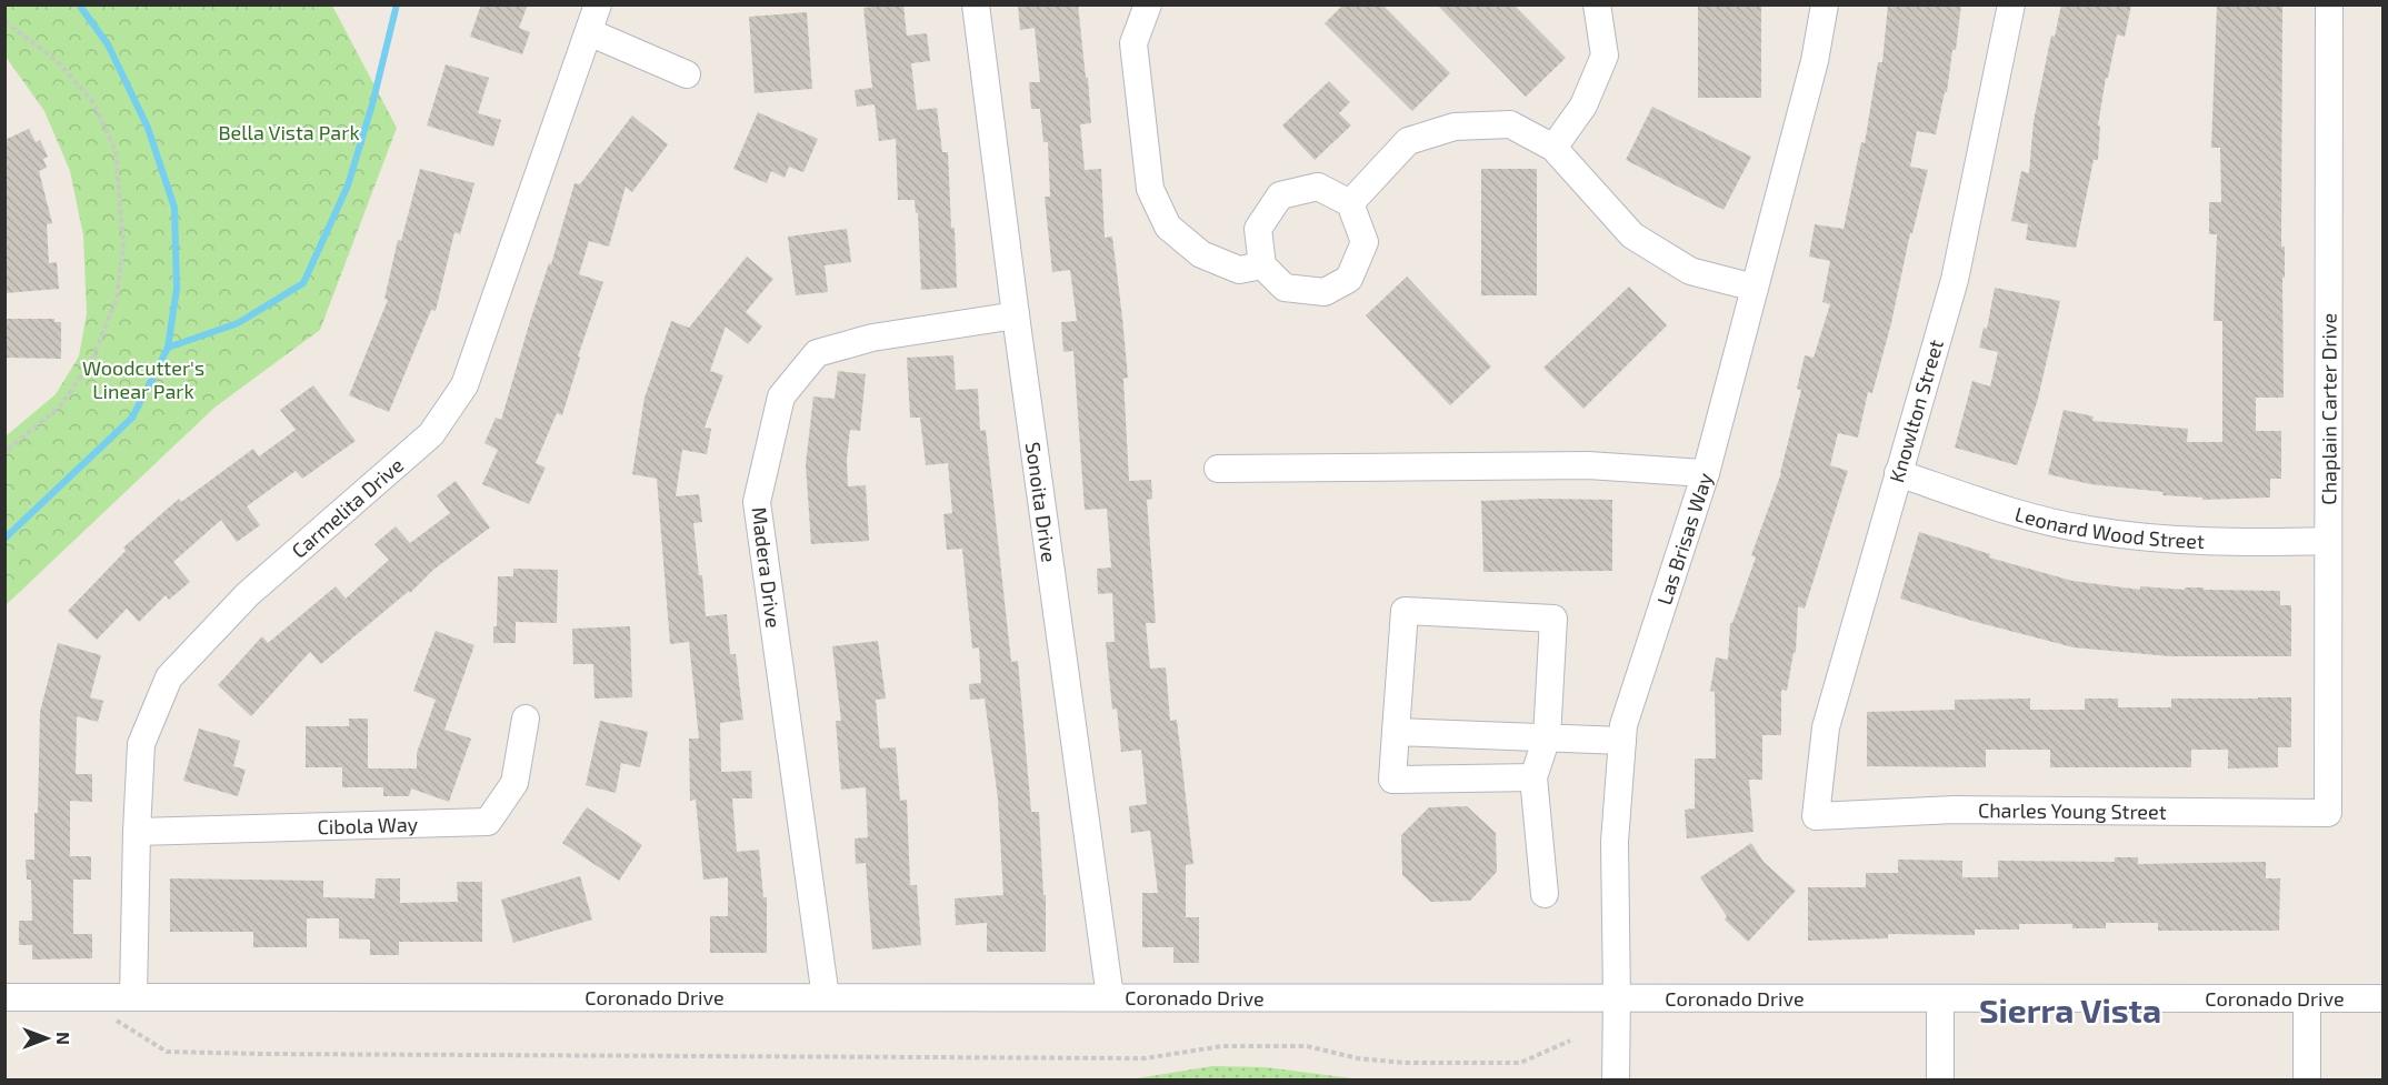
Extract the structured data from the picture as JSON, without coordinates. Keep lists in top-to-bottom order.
{
  "streets": {
    "street": [
      "Chaplain Carter Drive",
      "Knowlton Street",
      "Sonoita Drive",
      "Carmelita Drive",
      "Leonard Wood Street",
      "Las Brisas Way",
      "Madera Drive",
      "Charles Young Street",
      "Cibola Way",
      "Coronado Drive"
    ]
  },
  "crossings": [
    ["Chaplain Carter Drive", "Leonard Wood Street"],
    ["Chaplain Carter Drive", "Charles Young Street"],
    ["Knowlton Street", "Leonard Wood Street"],
    ["Knowlton Street", "Charles Young Street"],
    ["Sonoita Drive", "Madera Drive"],
    ["Sonoita Drive", "Coronado Drive"],
    ["Carmelita Drive", "Cibola Way"],
    ["Carmelita Drive", "Coronado Drive"],
    ["Las Brisas Way", "Coronado Drive"],
    ["Madera Drive", "Coronado Drive"]
  ],
  "districts": ["Sierra Vista"],
  "parks": ["Bella Vista Park", "Woodcutter's Linear Park"],
  "north": "right"
}
